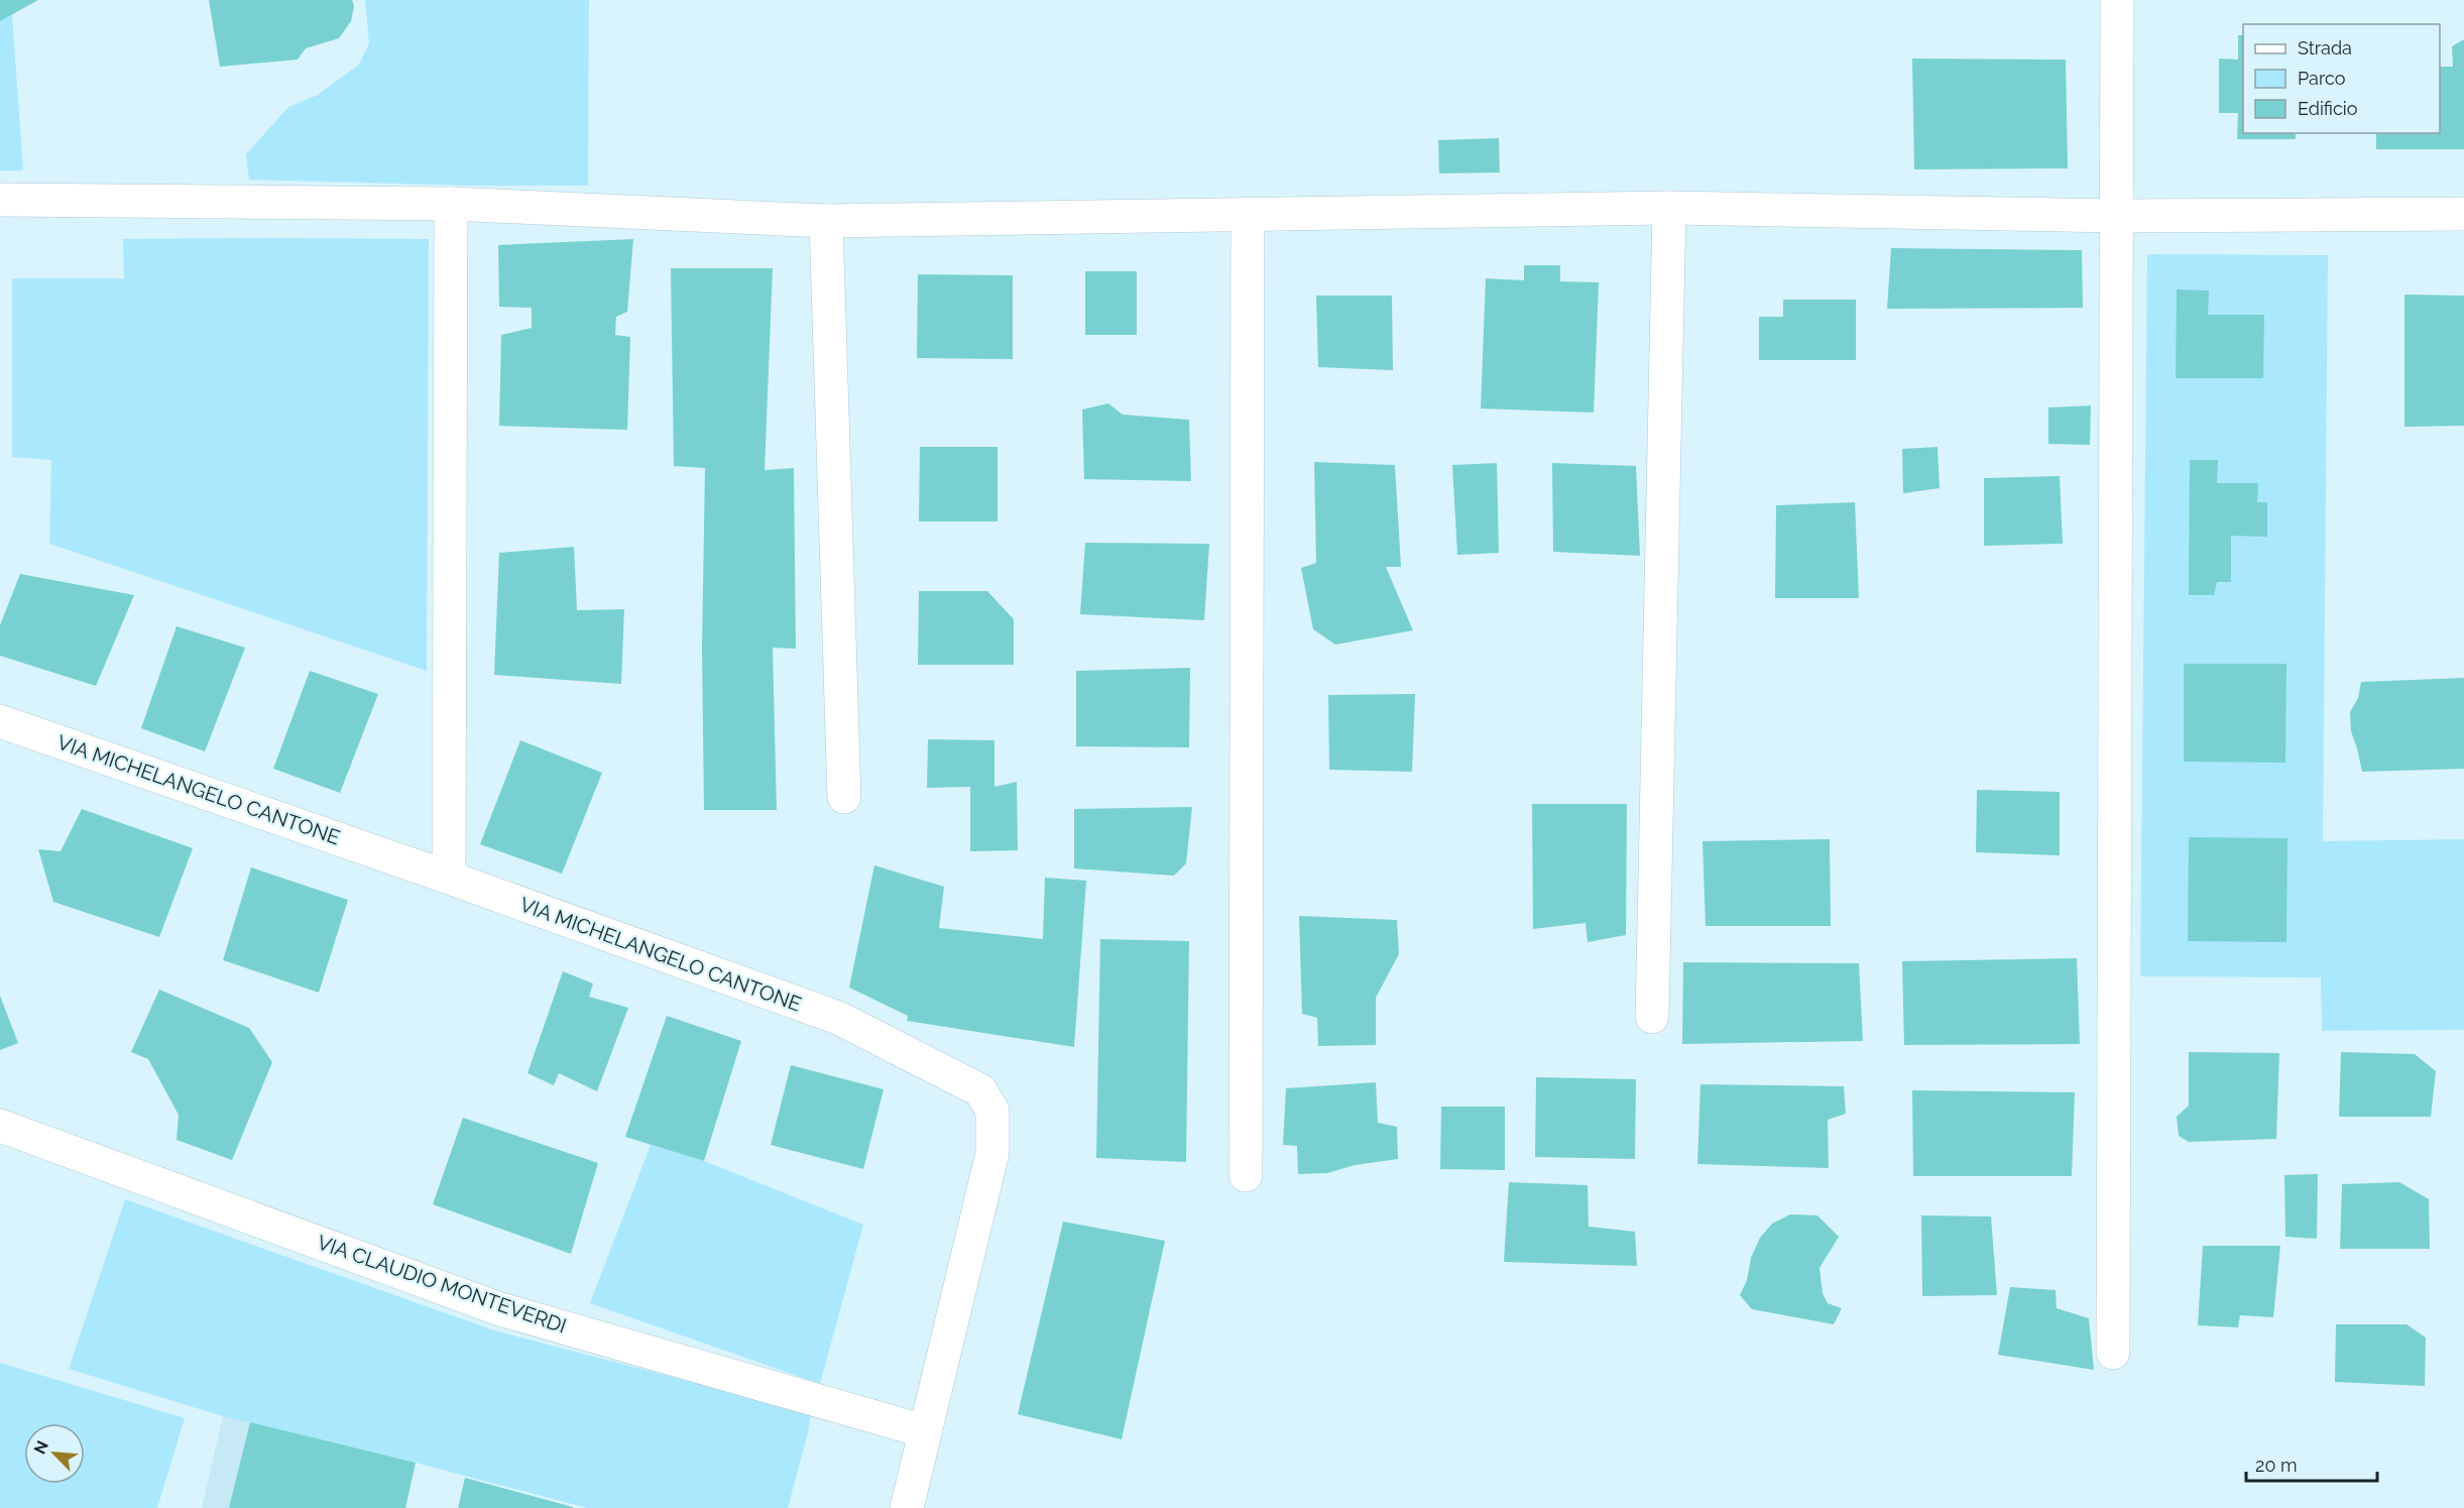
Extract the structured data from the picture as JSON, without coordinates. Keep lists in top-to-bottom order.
{
  "streets": {
    "street": ["VIA MICHELANGELO CANTONE", "VIA CLAUDIO MONTEVERDI"]
  },
  "crossings": [
    ["VIA MICHELANGELO CANTONE", "VIA CLAUDIO MONTEVERDI"]
  ],
  "legend": ["Strada", "Parco", "Edificio"],
  "scale_bar": "20 m",
  "north": "top left"
}
